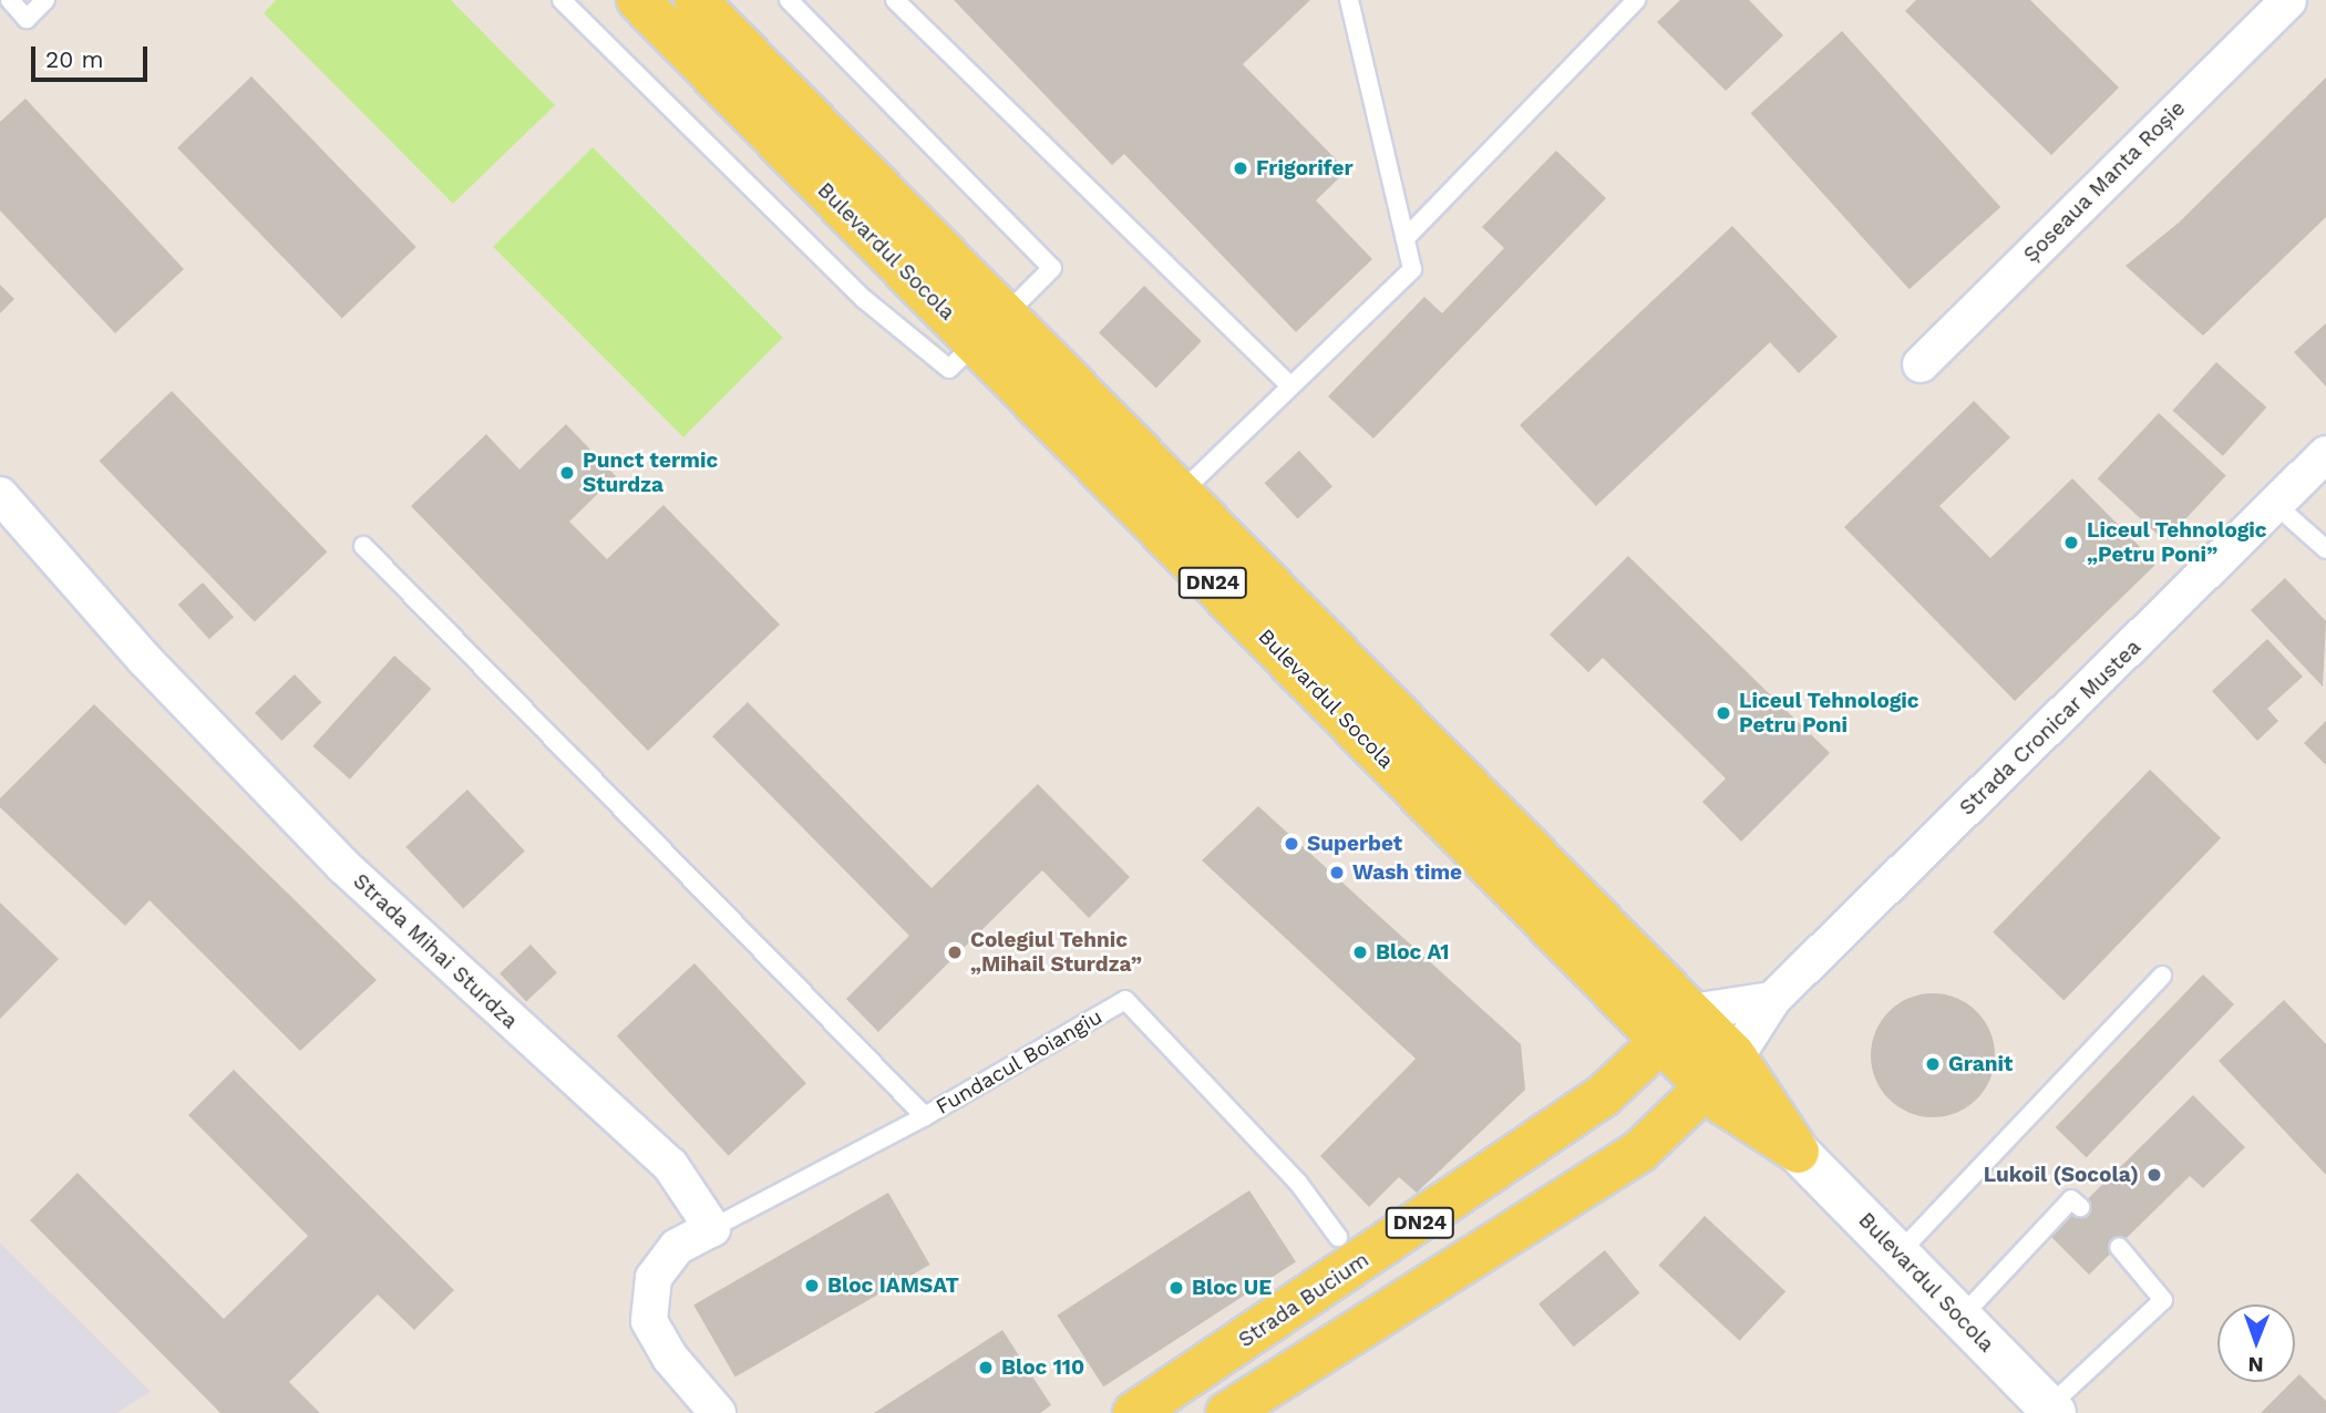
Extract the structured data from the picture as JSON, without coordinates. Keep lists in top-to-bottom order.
{
  "streets": {
    "main road": ["Bulevardul Socola", "DN24", "Strada Bucium"],
    "street": ["Șoseaua Manta Roșie", "Strada Cronicar Mustea", "Strada Mihai Sturdza"],
    "lane": ["Fundacul Boiangiu"]
  },
  "crossings": [
    ["Bulevardul Socola", "DN24"],
    ["Bulevardul Socola", "Strada Cronicar Mustea"],
    ["Bulevardul Socola", "Strada Bucium"],
    ["DN24", "Strada Cronicar Mustea"],
    ["Strada Mihai Sturdza", "Fundacul Boiangiu"]
  ],
  "places": [
    "Frigorifer",
    "Punct termic Sturdza",
    "Liceul Tehnologic „Petru Poni”",
    "Liceul Tehnologic Petru Poni",
    "Superbet",
    "Wash time",
    "Colegiul Tehnic „Mihail Sturdza”",
    "Bloc A1",
    "Granit",
    "Lukoil (Socola)",
    "Bloc IAMSAT",
    "Bloc UE",
    "Bloc 110"
  ],
  "scale_bar": "20 m",
  "north": "bottom"
}
